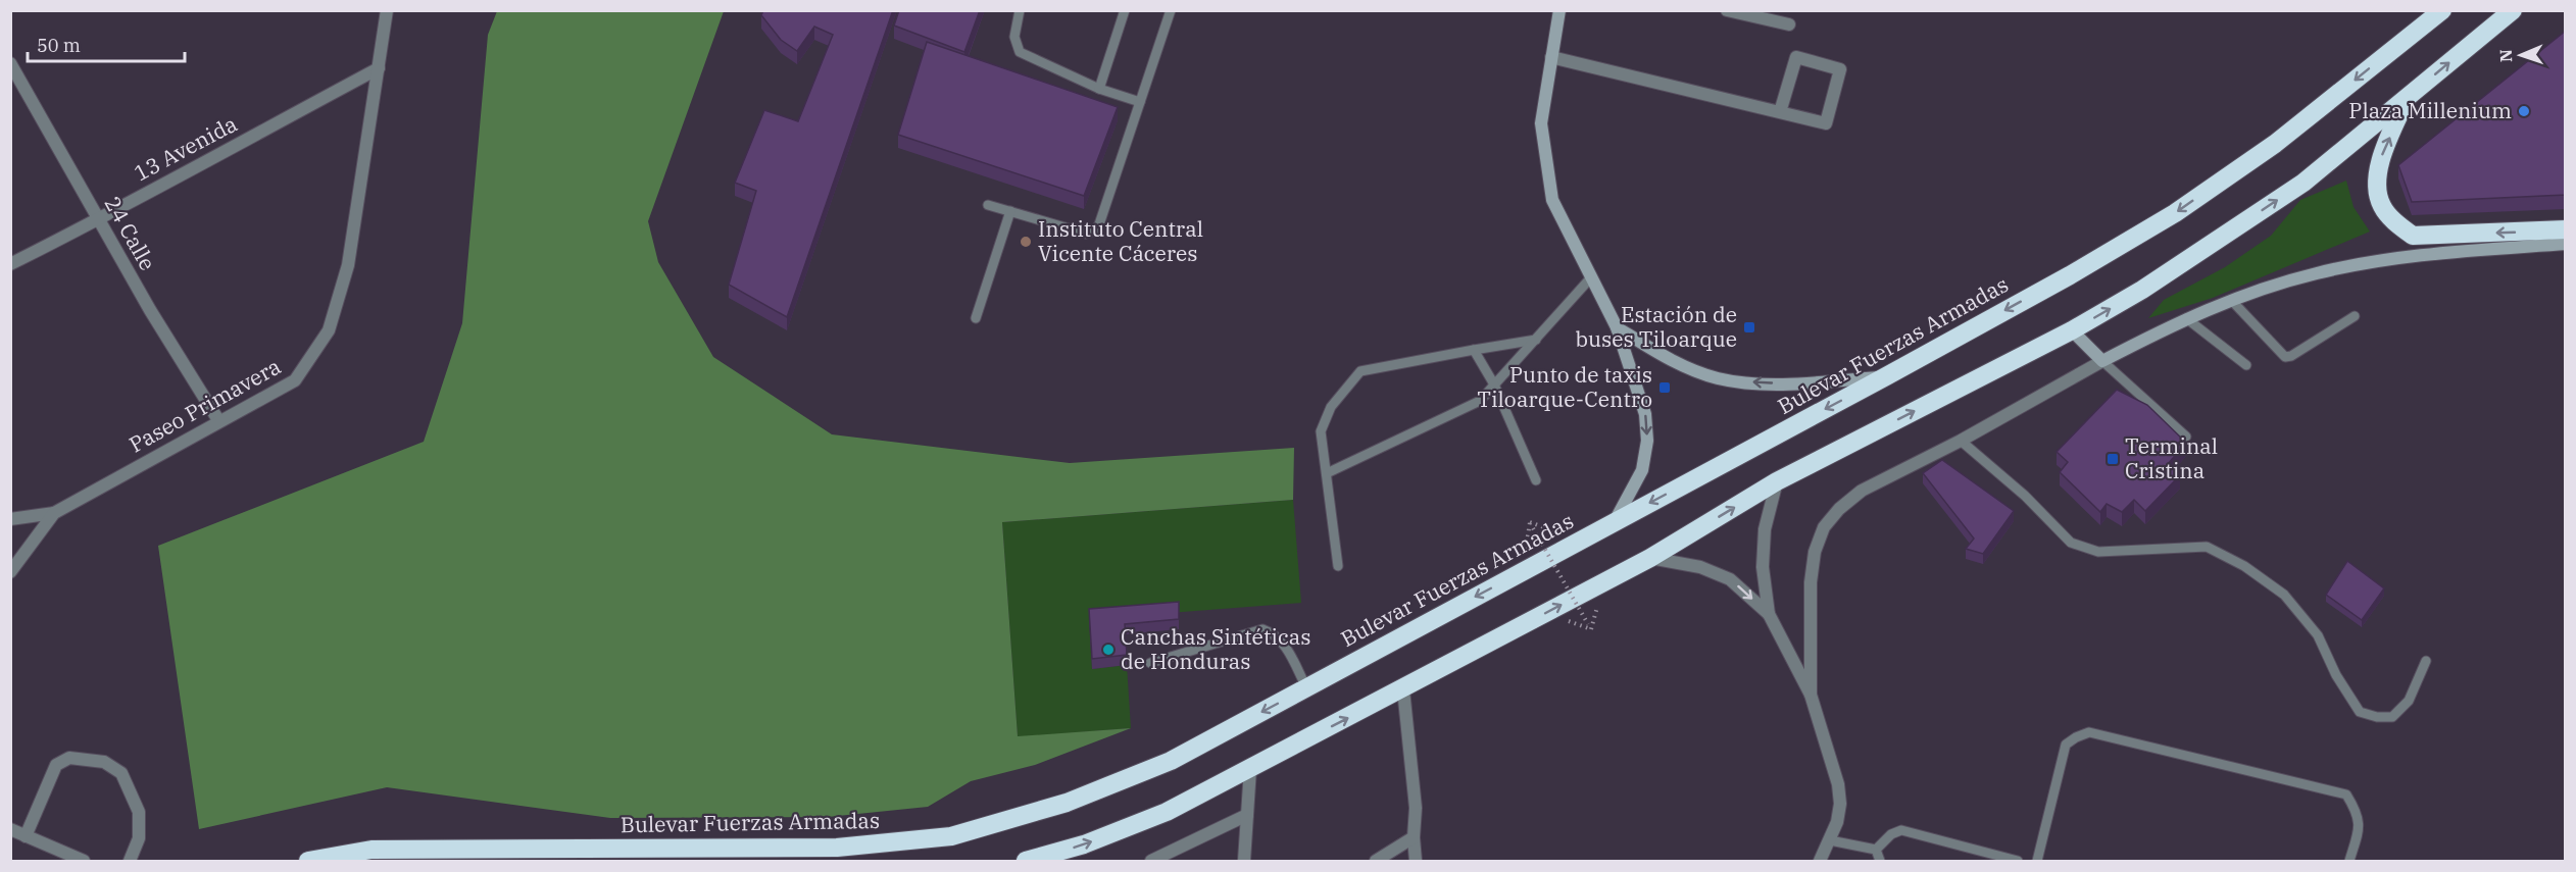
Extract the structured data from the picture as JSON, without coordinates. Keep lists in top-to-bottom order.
{
  "streets": {
    "highway": ["Bulevar Fuerzas Armadas"],
    "street": ["13 Avenida", "24 Calle", "Paseo Primavera"]
  },
  "crossings": [
    ["13 Avenida", "24 Calle"],
    ["13 Avenida", "Paseo Primavera"],
    ["24 Calle", "Paseo Primavera"]
  ],
  "places": {
    "other": ["Plaza Millenium", "Instituto Central Vicente Cáceres", "Canchas Sintéticas de Honduras"],
    "transit": ["Estación de buses Tiloarque", "Punto de taxis Tiloarque-Centro", "Terminal Cristina"]
  },
  "scale_bar": "50 m",
  "north": "left"
}
